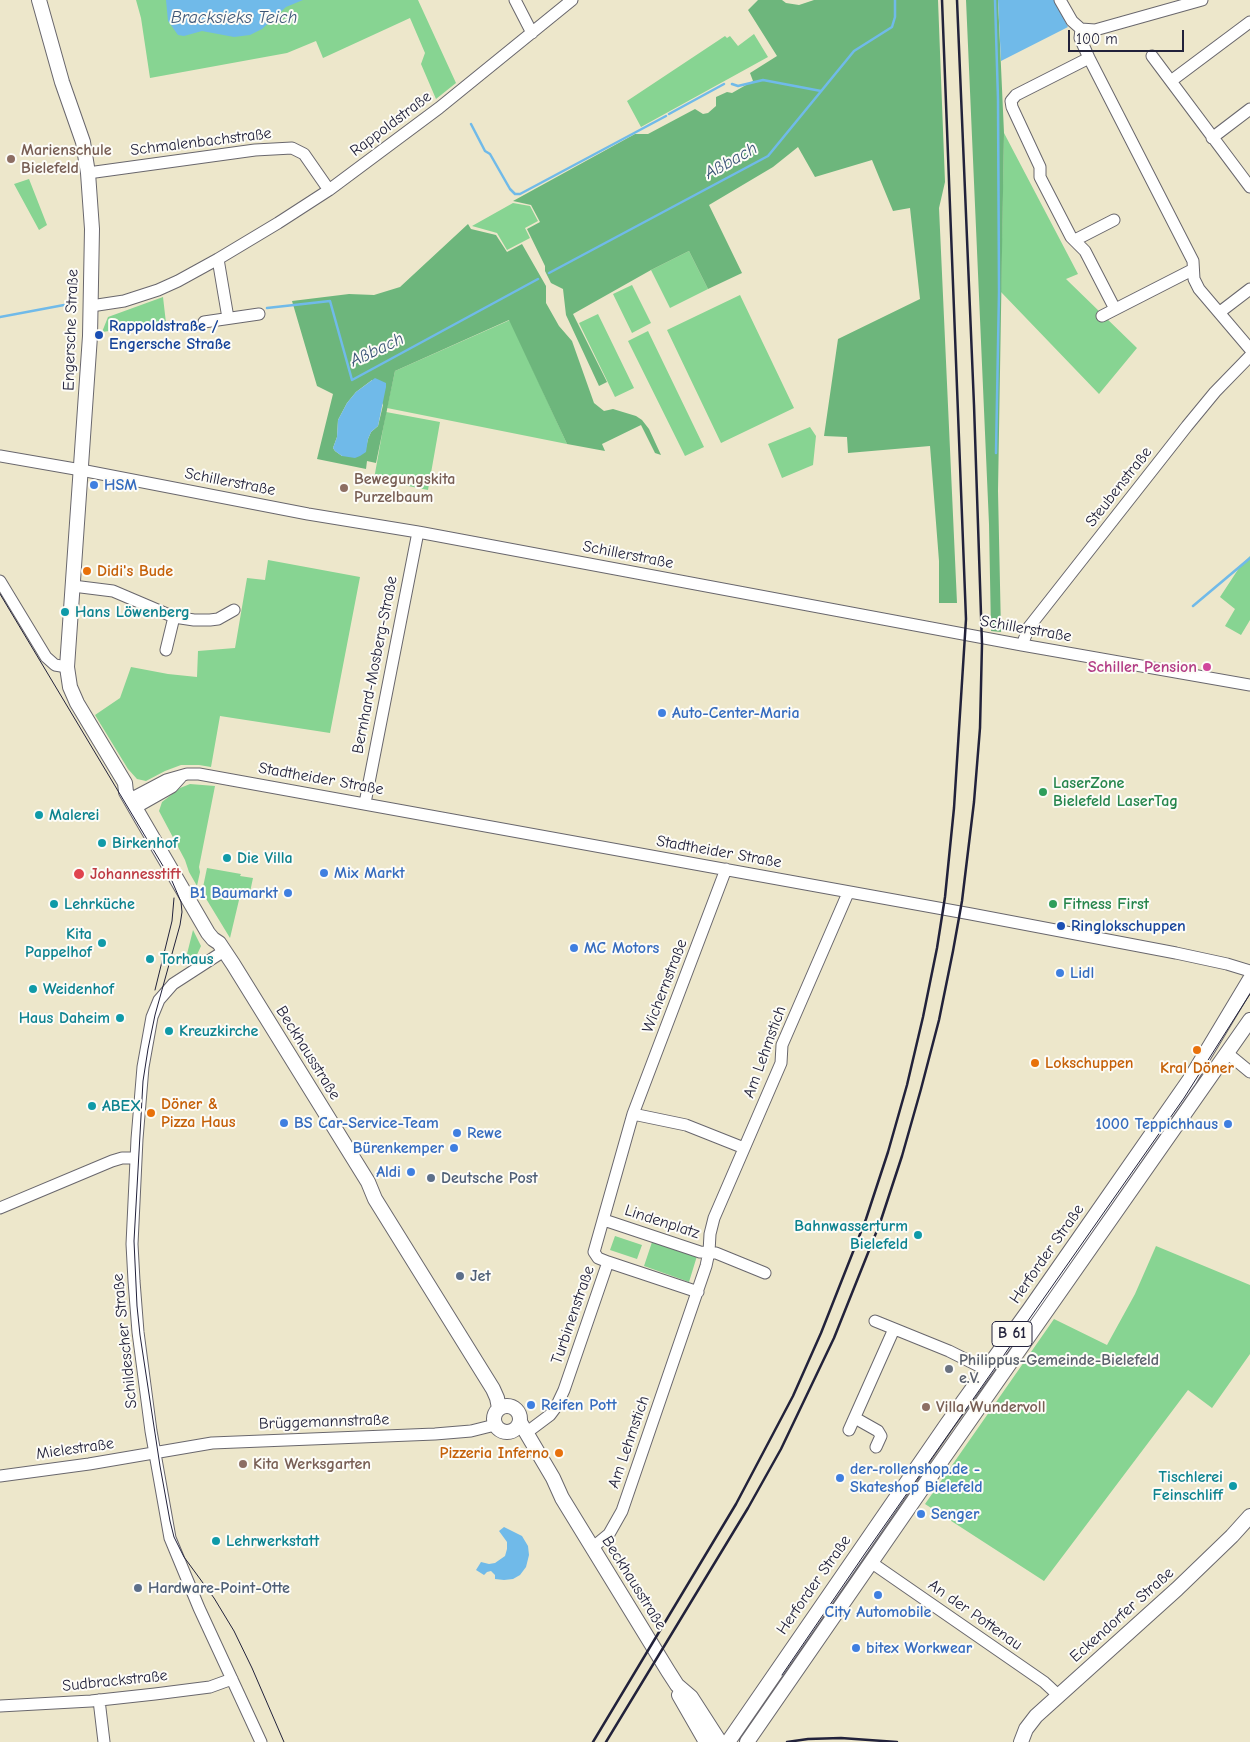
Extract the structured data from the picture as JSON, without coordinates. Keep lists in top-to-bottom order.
{
  "streets": {
    "main road": [
      "Engersche Straße",
      "Beckhausstraße",
      "Herforder Straße",
      "B 61",
      "Eckendorfer Straße"
    ],
    "street": [
      "Rappoldstraße",
      "Schmalenbachstraße",
      "Schillerstraße",
      "Steubenstraße",
      "Bernhard-Mosberg-Straße",
      "Stadtheider Straße",
      "Wichernstraße",
      "Am Lehmstich",
      "Lindenplatz",
      "Turbinenstraße",
      "Schildescher Straße",
      "Brüggemannstraße",
      "Mielestraße",
      "An der Pottenau",
      "Sudbrackstraße"
    ]
  },
  "crossings": [
    ["Rappoldstraße", "Schmalenbachstraße"],
    ["Rappoldstraße", "Engersche Straße"],
    ["Schmalenbachstraße", "Engersche Straße"],
    ["Engersche Straße", "Schillerstraße"],
    ["Engersche Straße", "Beckhausstraße"],
    ["Schillerstraße", "Steubenstraße"],
    ["Schillerstraße", "Bernhard-Mosberg-Straße"],
    ["Bernhard-Mosberg-Straße", "Stadtheider Straße"],
    ["Stadtheider Straße", "Wichernstraße"],
    ["Stadtheider Straße", "Am Lehmstich"],
    ["Stadtheider Straße", "Beckhausstraße"],
    ["Wichernstraße", "Turbinenstraße"],
    ["Am Lehmstich", "Beckhausstraße"],
    ["Am Lehmstich", "Lindenplatz"],
    ["Beckhausstraße", "Turbinenstraße"],
    ["Beckhausstraße", "Schildescher Straße"],
    ["Beckhausstraße", "Brüggemannstraße"],
    ["Lindenplatz", "Turbinenstraße"],
    ["Herforder Straße", "An der Pottenau"],
    ["Turbinenstraße", "Brüggemannstraße"],
    ["Schildescher Straße", "Brüggemannstraße"],
    ["Schildescher Straße", "Mielestraße"],
    ["Schildescher Straße", "Sudbrackstraße"],
    ["Brüggemannstraße", "Mielestraße"],
    ["An der Pottenau", "Eckendorfer Straße"]
  ],
  "water": ["Bracksieks Teich", "Aßbach"],
  "places": [
    "Marienschule Bielefeld",
    "Rappoldstraße / Engersche Straße",
    "HSM",
    "Bewegungskita Purzelbaum",
    "Didi's Bude",
    "Hans Löwenberg",
    "Schiller Pension",
    "Auto-Center-Maria",
    "LaserZone Bielefeld LaserTag",
    "Malerei",
    "Birkenhof",
    "Die Villa",
    "Mix Markt",
    "Johannesstift",
    "B1 Baumarkt",
    "Lehrküche",
    "Fitness First",
    "Ringlokschuppen",
    "Kita Pappelhof",
    "MC Motors",
    "Torhaus",
    "Lidl",
    "Weidenhof",
    "Haus Daheim",
    "Kreuzkirche",
    "Kral Döner",
    "Lokschuppen",
    "ABEX",
    "Döner & Pizza Haus",
    "BS Car-Service-Team",
    "1000 Teppichhaus",
    "Rewe",
    "Bürenkemper",
    "Aldi",
    "Deutsche Post",
    "Bahnwasserturm Bielefeld",
    "Jet",
    "Philippus-Gemeinde-Bielefeld e.V.",
    "Reifen Pott",
    "Villa Wundervoll",
    "Pizzeria Inferno",
    "Kita Werksgarten",
    "der-rollenshop.de - Skateshop Bielefeld",
    "Tischlerei Feinschliff",
    "Senger",
    "Lehrwerkstatt",
    "Hardware-Point-Otte",
    "City Automobile",
    "bitex Workwear"
  ],
  "scale_bar": "100 m"
}
